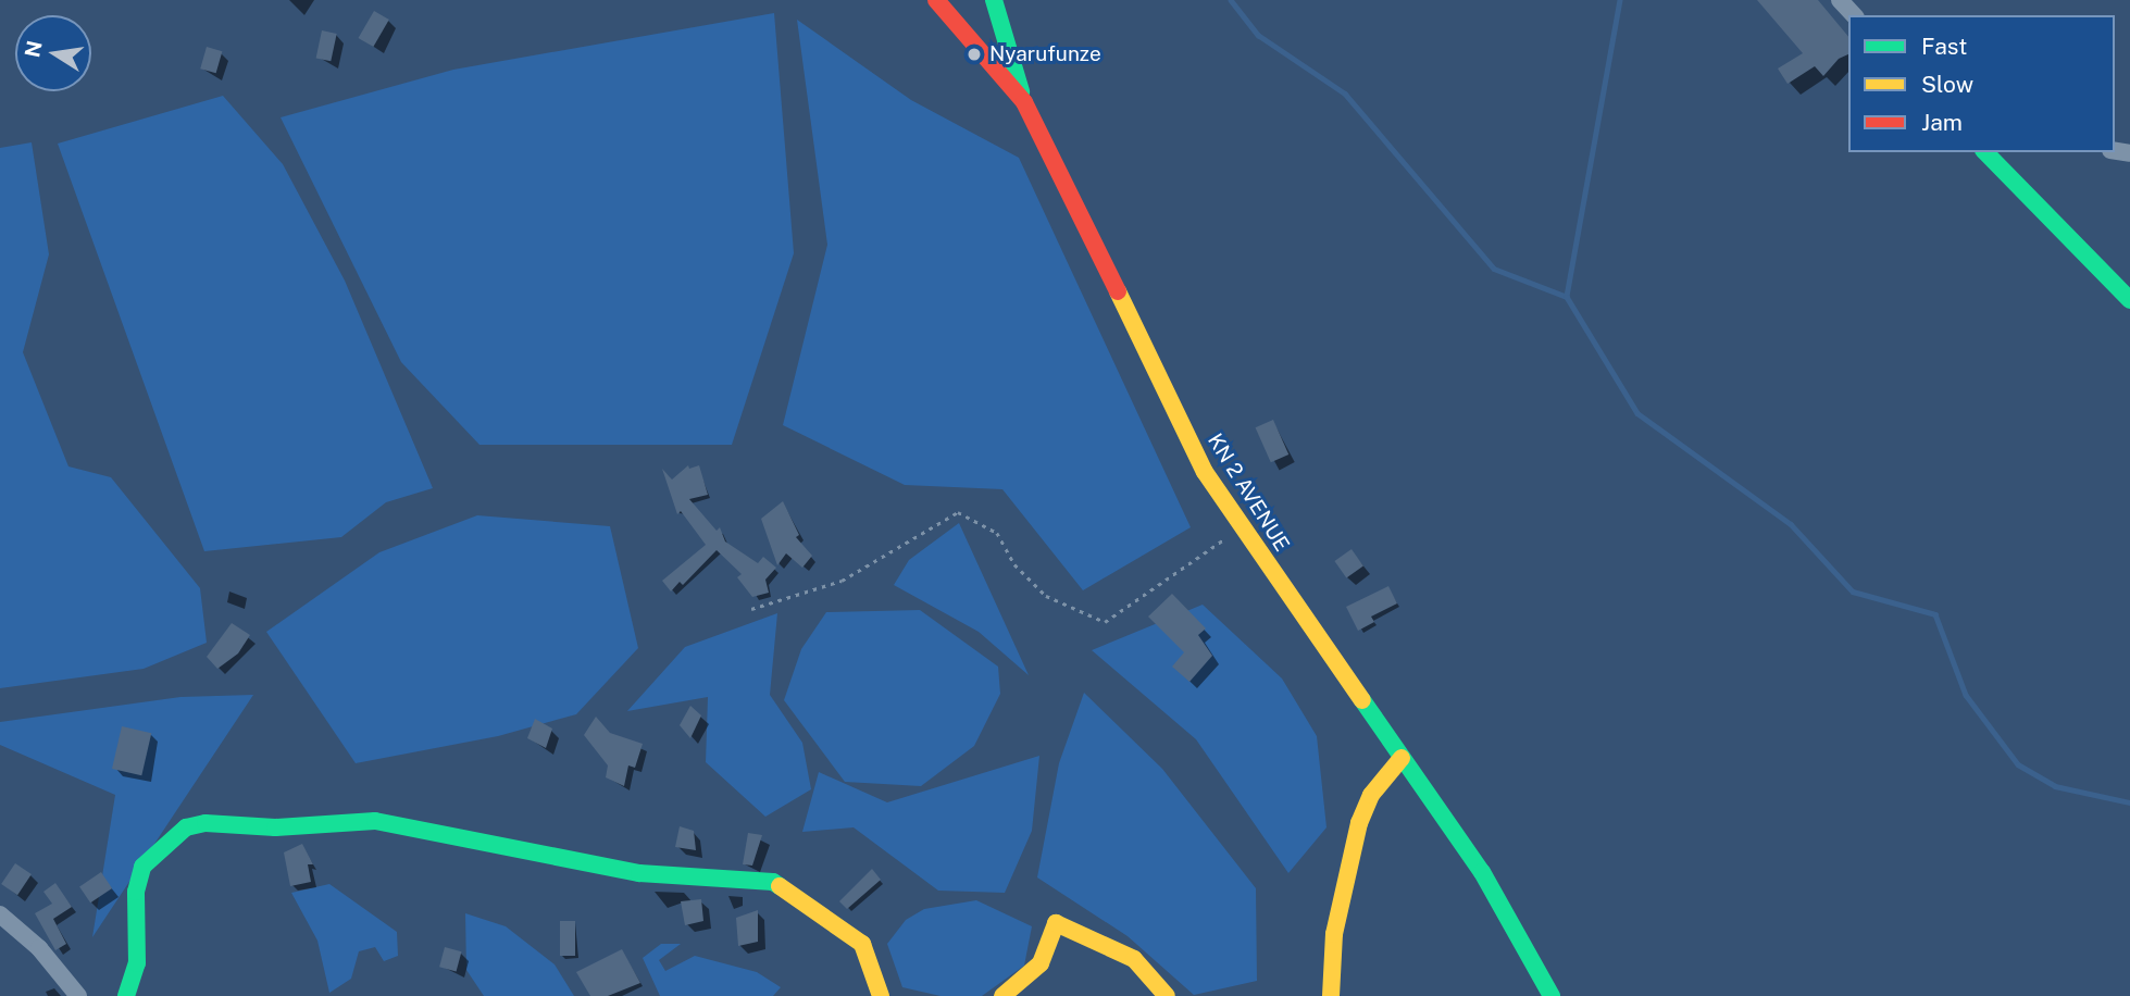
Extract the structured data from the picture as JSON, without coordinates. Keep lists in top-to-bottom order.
{
  "streets": {
    "street": ["KN 2 AVENUE"]
  },
  "places": ["Nyarufunze"],
  "legend": ["Fast", "Slow", "Jam"],
  "north": "left"
}
